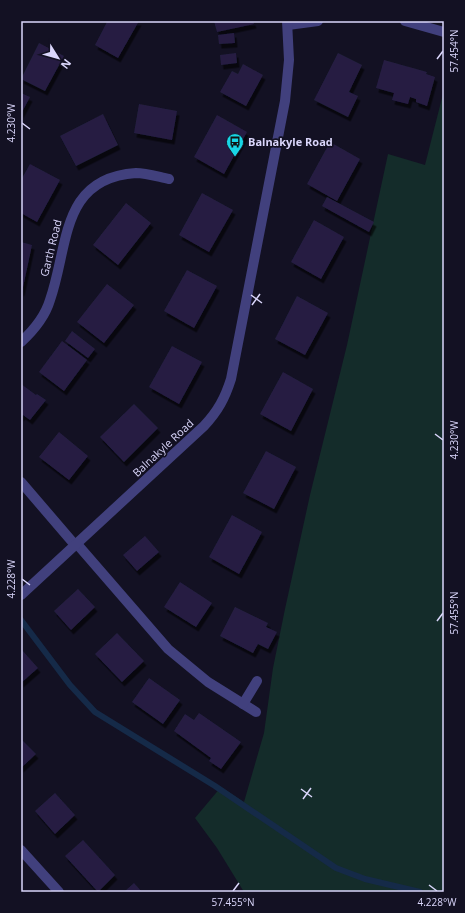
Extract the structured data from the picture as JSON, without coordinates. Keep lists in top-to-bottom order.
{
  "streets": {
    "street": ["Garth Road", "Balnakyle Road"]
  },
  "places": {
    "bus stop": ["Balnakyle Road"]
  },
  "north": "bottom right",
  "coordinates": [
    "57.454°N",
    "4.230°W",
    "4.228°W",
    "57.455°N"
  ]
}
